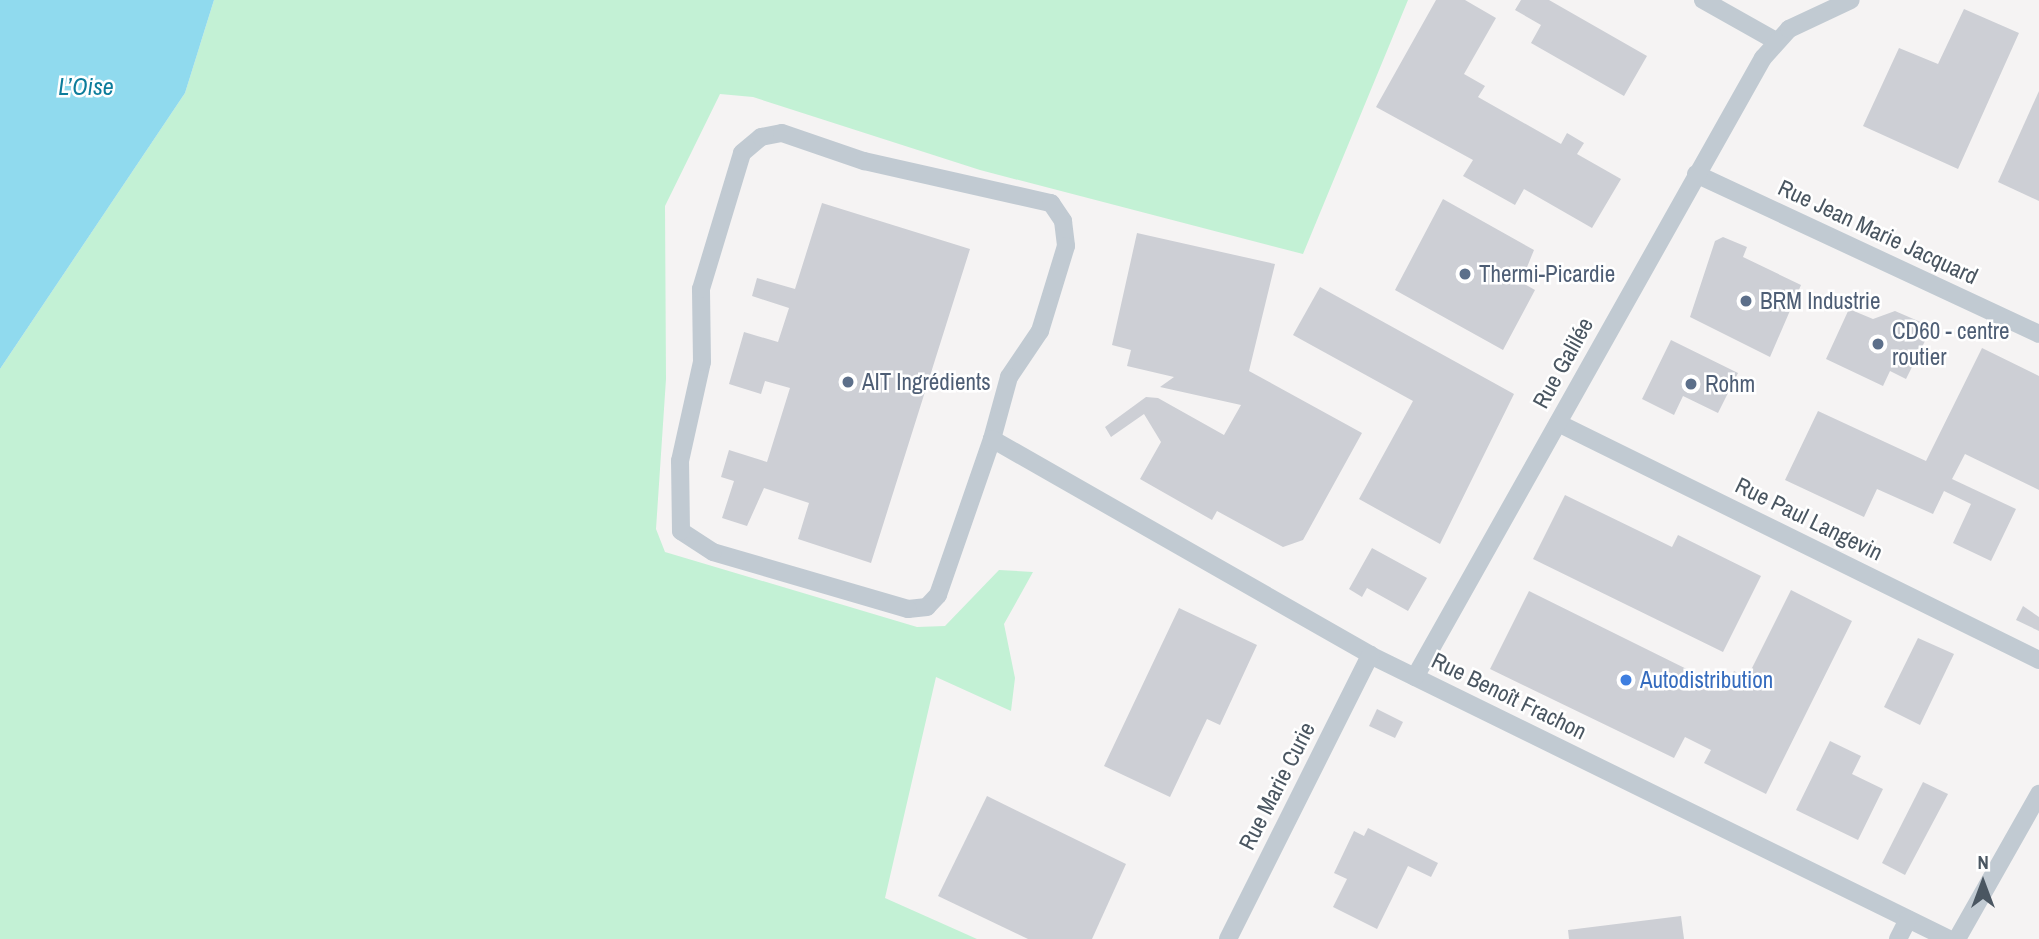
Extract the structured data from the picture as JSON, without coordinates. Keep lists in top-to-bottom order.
{
  "streets": {
    "street": [
      "Rue Jean Marie Jacquard",
      "Rue Galilée",
      "Rue Paul Langevin",
      "Rue Benoît Frachon",
      "Rue Marie Curie"
    ]
  },
  "crossings": [
    ["Rue Jean Marie Jacquard", "Rue Galilée"],
    ["Rue Galilée", "Rue Paul Langevin"],
    ["Rue Galilée", "Rue Benoît Frachon"],
    ["Rue Benoît Frachon", "Rue Marie Curie"]
  ],
  "water": ["L’Oise"],
  "places": [
    "Thermi-Picardie",
    "BRM Industrie",
    "CD60 - centre routier",
    "AIT Ingrédients",
    "Rohm",
    "Autodistribution"
  ],
  "north": "top"
}
